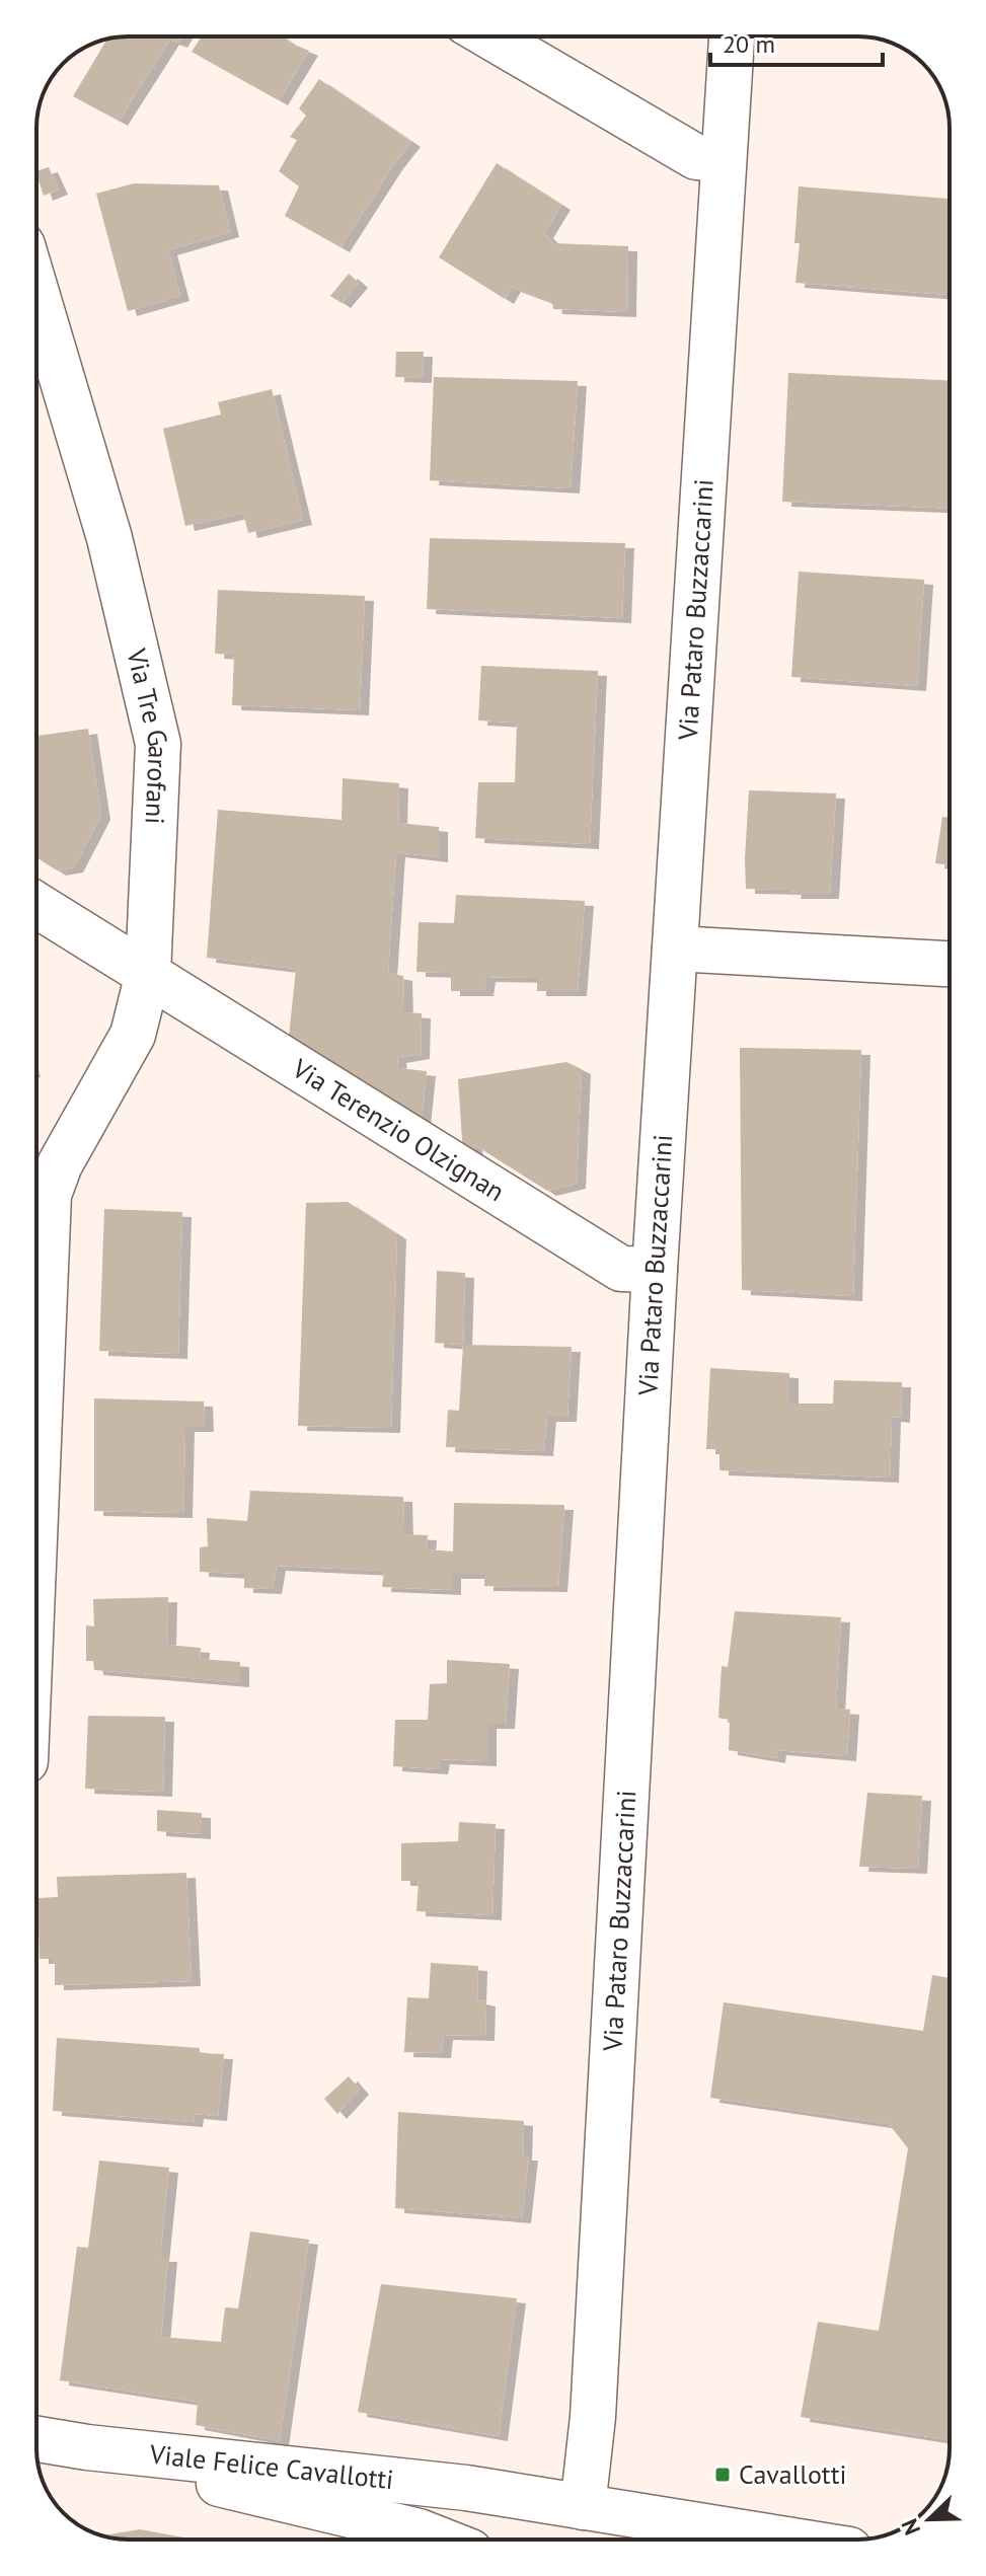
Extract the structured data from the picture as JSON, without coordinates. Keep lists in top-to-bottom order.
{
  "streets": {
    "street": [
      "Via Pataro Buzzaccarini",
      "Via Tre Garofani",
      "Via Terenzio Olzignan",
      "Viale Felice Cavallotti"
    ]
  },
  "crossings": [
    ["Via Pataro Buzzaccarini", "Via Terenzio Olzignan"],
    ["Via Pataro Buzzaccarini", "Viale Felice Cavallotti"],
    ["Via Tre Garofani", "Via Terenzio Olzignan"]
  ],
  "places": {
    "transit": ["Cavallotti"]
  },
  "scale_bar": "20 m",
  "north": "bottom left"
}
